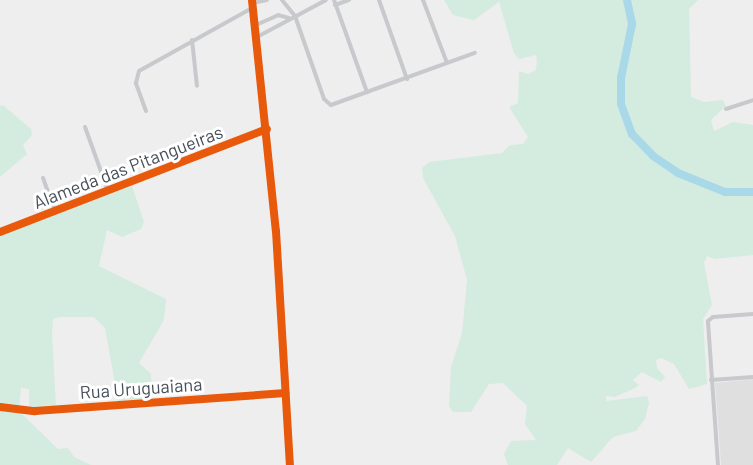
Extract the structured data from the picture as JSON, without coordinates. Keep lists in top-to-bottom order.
{
  "streets": {
    "street": ["Alameda das Pitangueiras", "Rua Uruguaiana"]
  }
}
